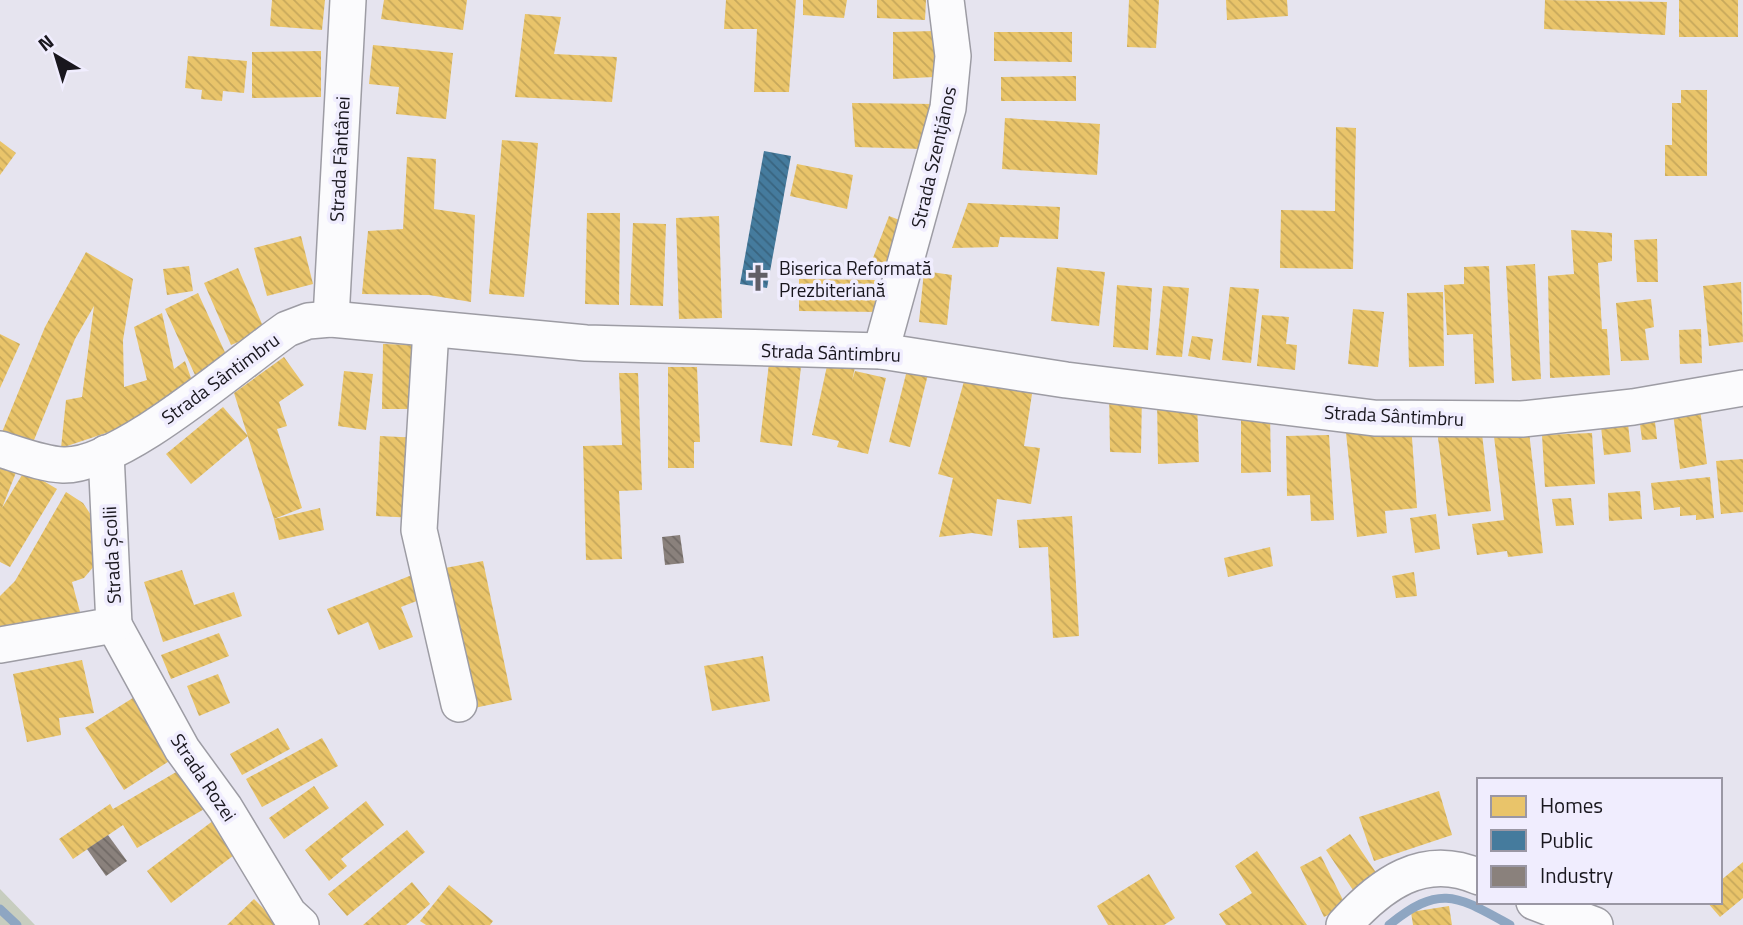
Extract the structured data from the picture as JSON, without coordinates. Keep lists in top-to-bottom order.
{
  "streets": {
    "street": [
      "Strada Szentjános",
      "Strada Fântânei",
      "Strada Sântimbru",
      "Strada Școlii",
      "Strada Rozei"
    ]
  },
  "crossings": [
    ["Strada Szentjános", "Strada Sântimbru"],
    ["Strada Fântânei", "Strada Sântimbru"],
    ["Strada Sântimbru", "Strada Școlii"],
    ["Strada Școlii", "Strada Rozei"]
  ],
  "places": {
    "church": ["Biserica Reformată Prezbiteriană"]
  },
  "legend": ["Homes", "Public", "Industry"],
  "north": "top left"
}
